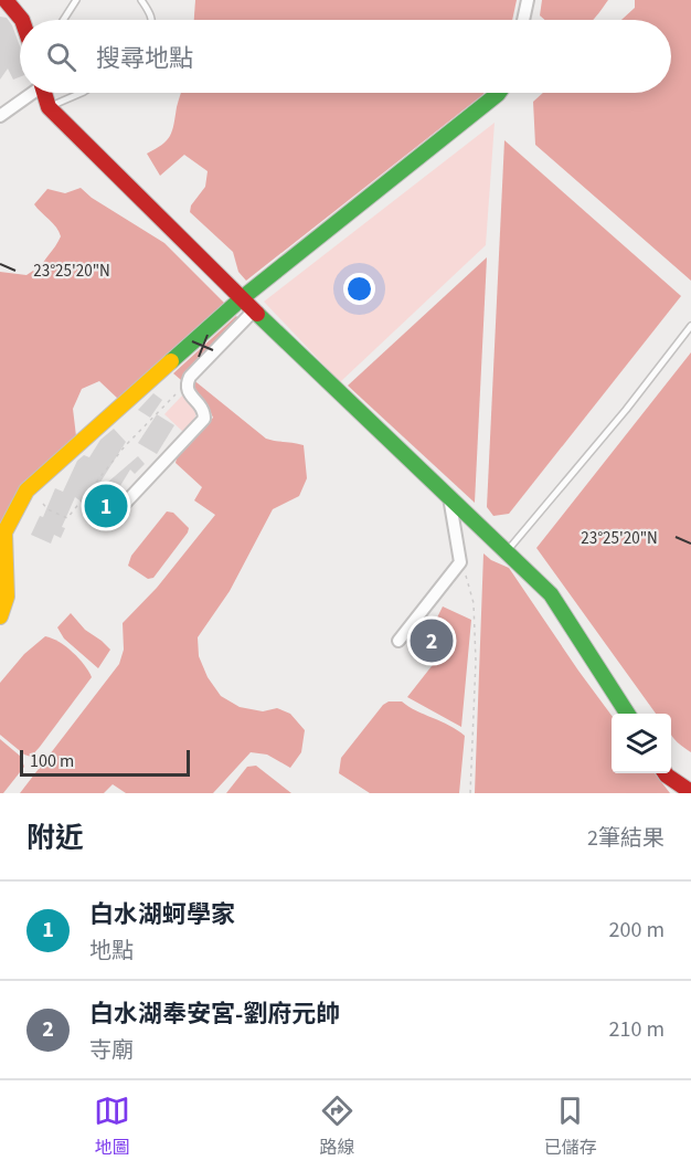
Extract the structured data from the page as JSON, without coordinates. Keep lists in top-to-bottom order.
{
  "scale_bar": "100 m",
  "page": {
    "search": "搜尋地點",
    "pins": ["1", "2"],
    "scale": "100 m",
    "heading": ["附近", "2筆結果"],
    "list": [
      {
        "mark": "1",
        "name": "白水湖蚵學家",
        "note": "地點",
        "value": "200 m"
      },
      {
        "mark": "2",
        "name": "白水湖奉安宮-劉府元帥",
        "note": "寺廟",
        "value": "210 m"
      }
    ],
    "nav": ["地圖", "路線", "已儲存"]
  },
  "coordinates": ["23°25'20\"N"]
}
